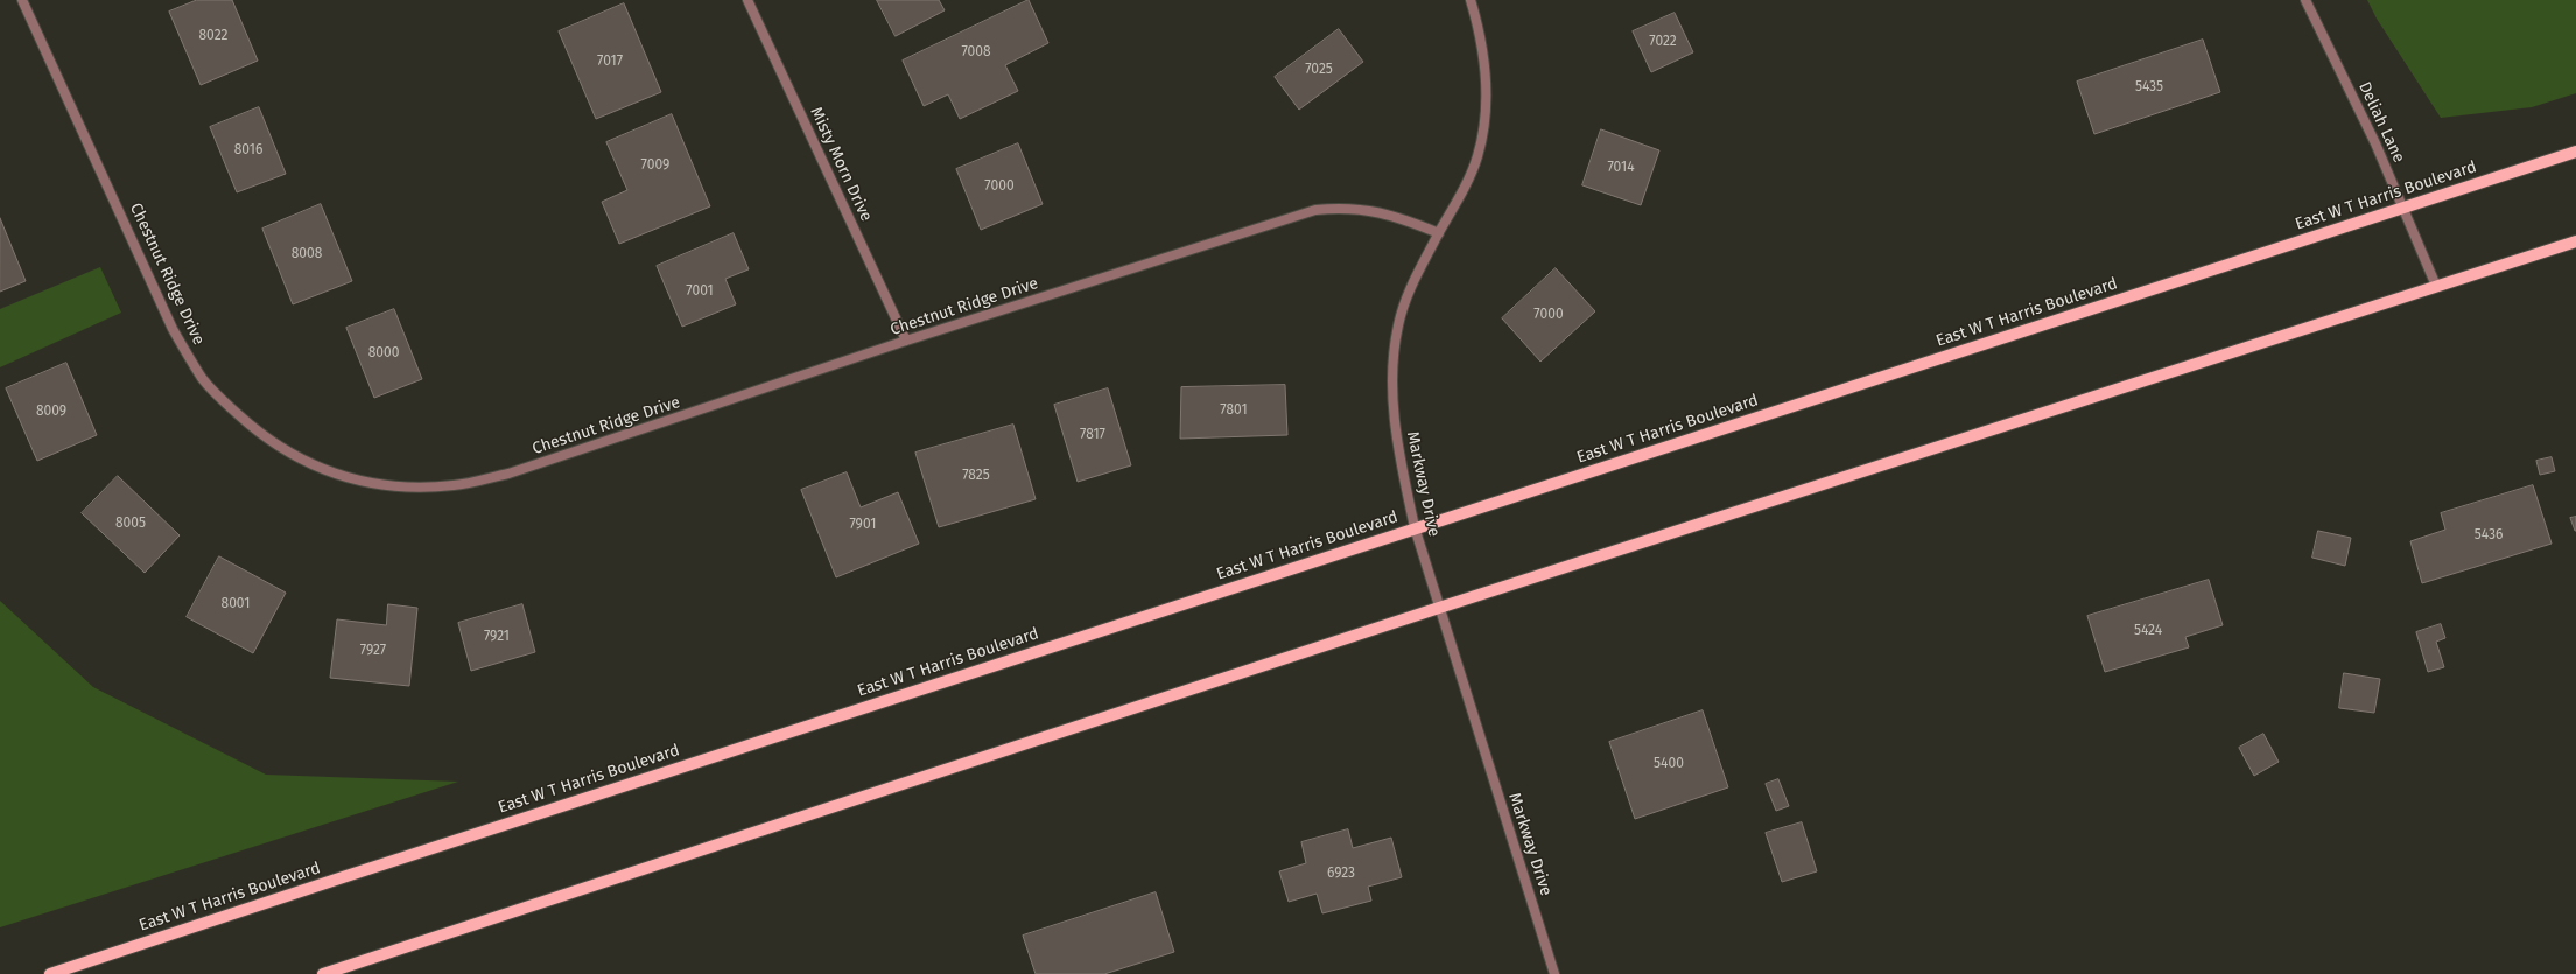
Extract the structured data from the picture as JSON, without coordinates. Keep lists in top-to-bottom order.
{
  "streets": {
    "main road": ["East W T Harris Boulevard"],
    "street": [
      "Deliah Lane",
      "Misty Morn Drive",
      "Chestnut Ridge Drive",
      "Markway Drive"
    ]
  },
  "crossings": [
    ["Deliah Lane", "East W T Harris Boulevard"],
    ["Misty Morn Drive", "Chestnut Ridge Drive"],
    ["East W T Harris Boulevard", "Markway Drive"],
    ["Chestnut Ridge Drive", "Markway Drive"]
  ],
  "house_numbers": [
    "8022",
    "7022",
    "7008",
    "7017",
    "7025",
    "5435",
    "8016",
    "7009",
    "7014",
    "7000",
    "8008",
    "7001",
    "7000",
    "8000",
    "7801",
    "8009",
    "7817",
    "7825",
    "8005",
    "7901",
    "5436",
    "8001",
    "5424",
    "7921",
    "7927",
    "5400",
    "6923"
  ]
}
